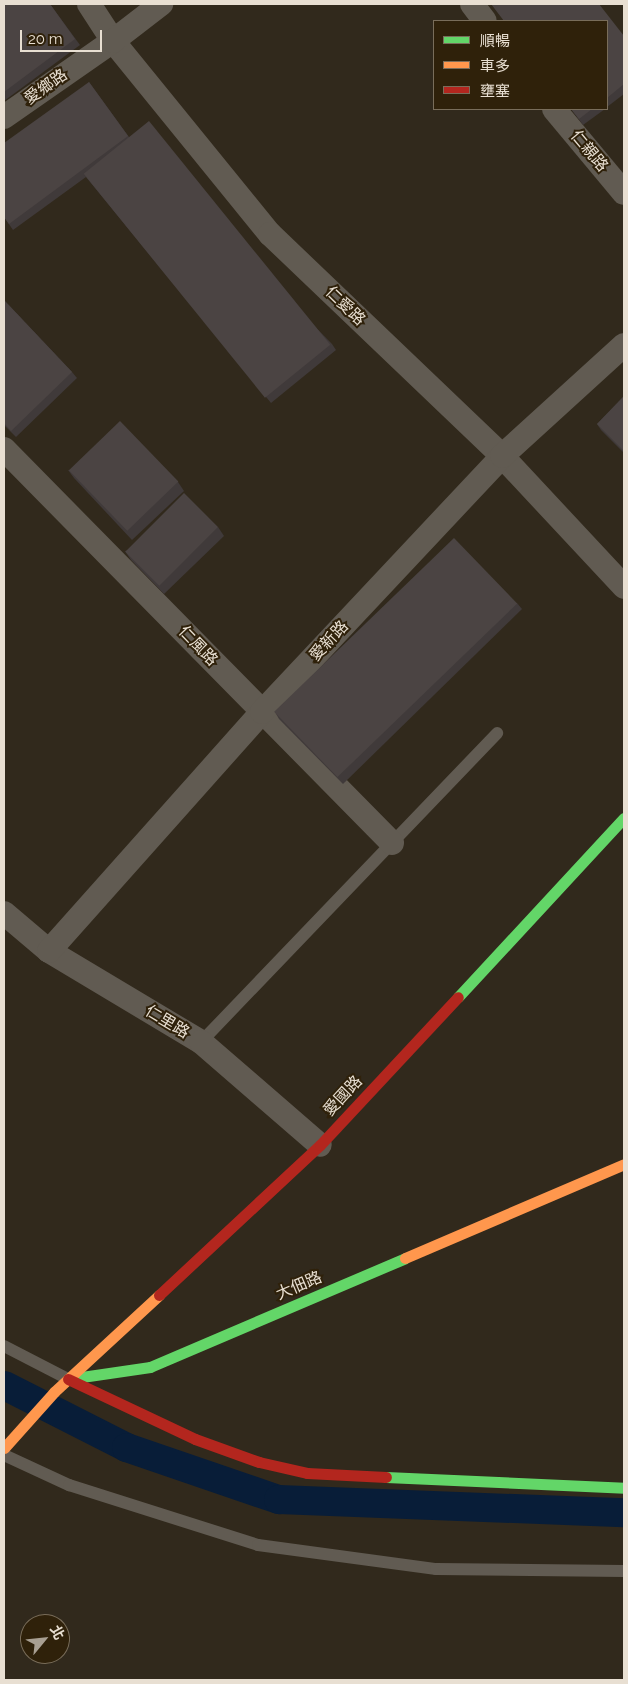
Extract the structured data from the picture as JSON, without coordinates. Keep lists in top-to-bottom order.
{
  "streets": {
    "street": [
      "愛鄉路",
      "仁親路",
      "仁愛路",
      "愛新路",
      "仁風路",
      "仁里路",
      "愛國路",
      "大佃路"
    ]
  },
  "crossings": [
    ["愛鄉路", "仁愛路"],
    ["仁愛路", "愛新路"],
    ["愛新路", "仁風路"],
    ["愛新路", "仁里路"],
    ["仁里路", "愛國路"],
    ["愛國路", "大佃路"]
  ],
  "legend": ["順暢", "車多", "壅塞"],
  "scale_bar": "20 m",
  "north": "top right"
}
